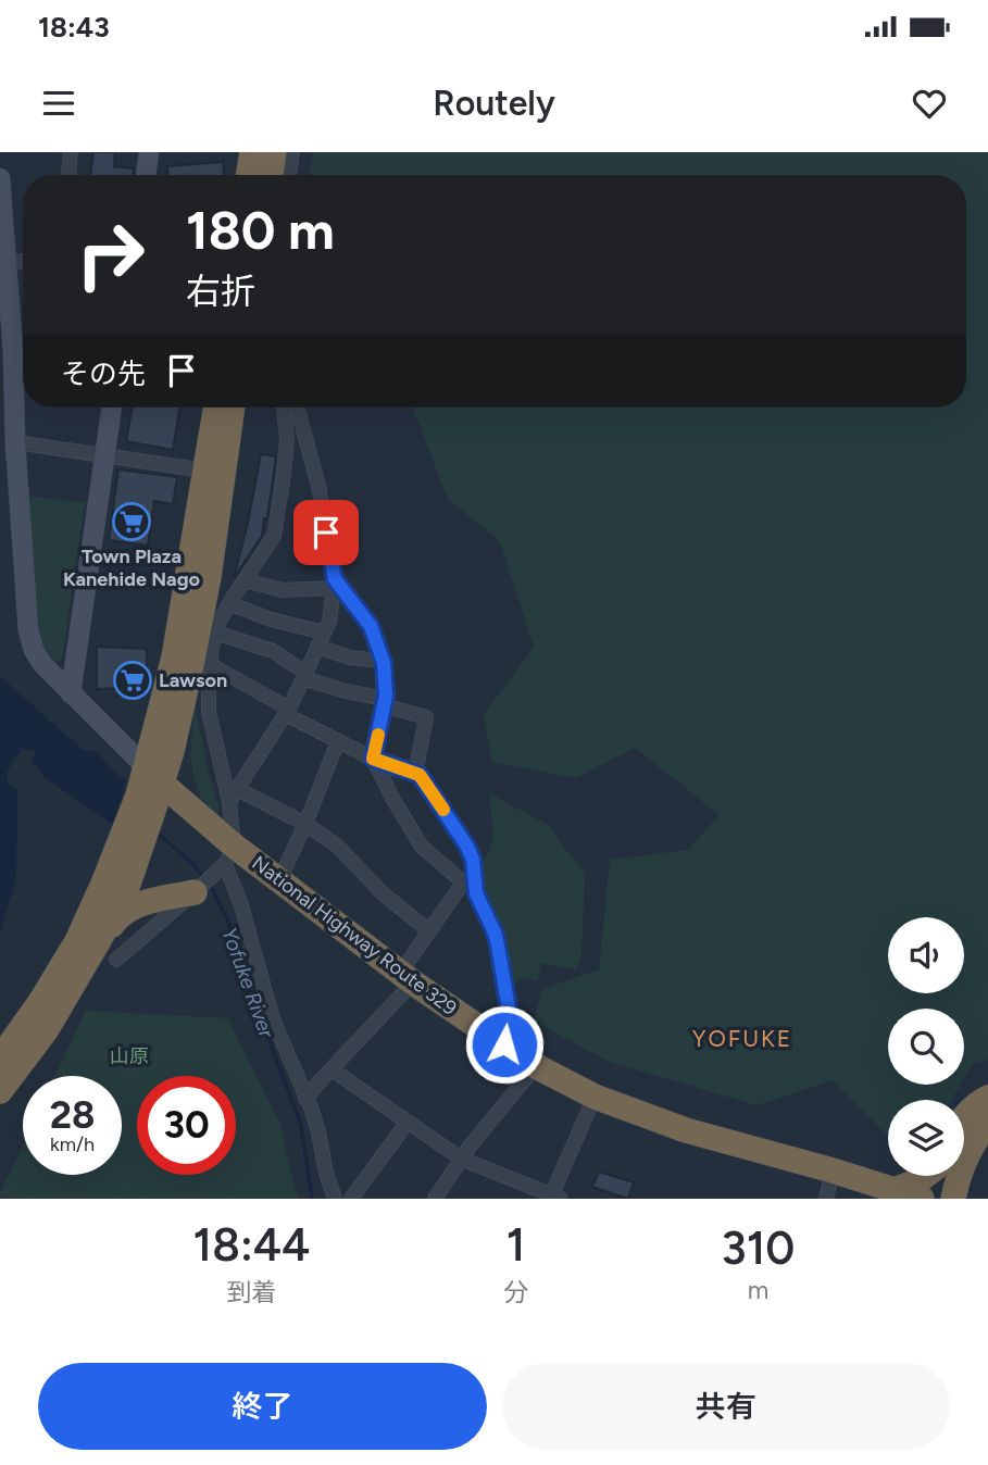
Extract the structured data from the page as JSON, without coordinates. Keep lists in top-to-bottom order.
{
  "streets": {
    "highway": ["National Highway Route 329"]
  },
  "districts": ["YOFUKE"],
  "water": ["Yofuke River"],
  "parks": ["山原"],
  "places": {
    "supermarket": ["Town Plaza Kanehide Nago", "Lawson"]
  },
  "page": {
    "status": "18:43",
    "header": "Routely",
    "turn": ["180 m", "右折"],
    "then": "その先",
    "speed": "28 km/h",
    "limit": "30",
    "eta": [
      "18:44",
      "到着",
      "1",
      "分",
      "310",
      "m"
    ],
    "buttons": ["終了", "共有"]
  }
}
